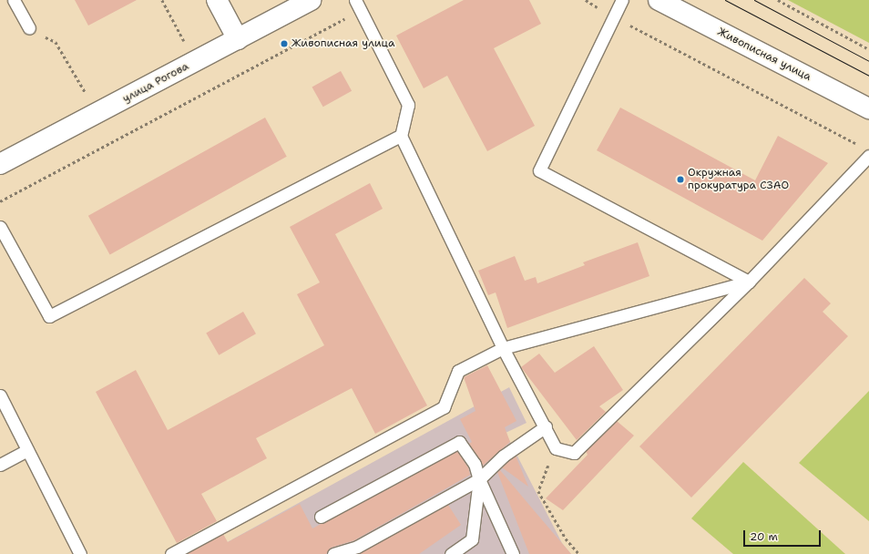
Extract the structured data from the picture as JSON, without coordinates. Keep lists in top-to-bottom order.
{
  "streets": {
    "street": ["Живописная улица", "улица Рогова"]
  },
  "places": ["Живописная улица", "Окружная прокуратура СЗАО"],
  "scale_bar": "20 m"
}
